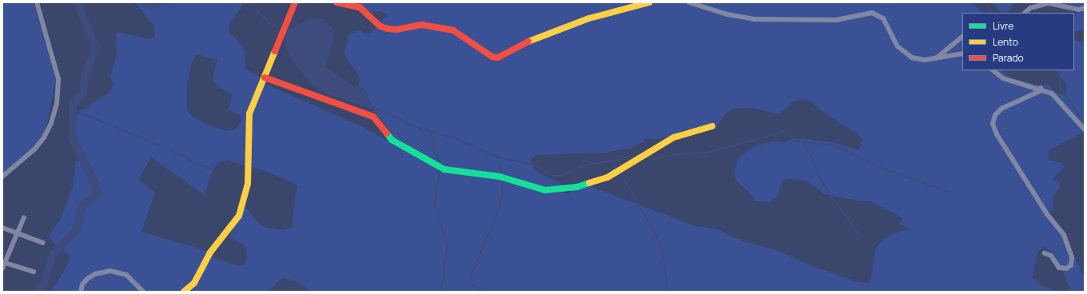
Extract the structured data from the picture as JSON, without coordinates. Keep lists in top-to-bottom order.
{
  "legend": ["Livre", "Lento", "Parado"]
}
